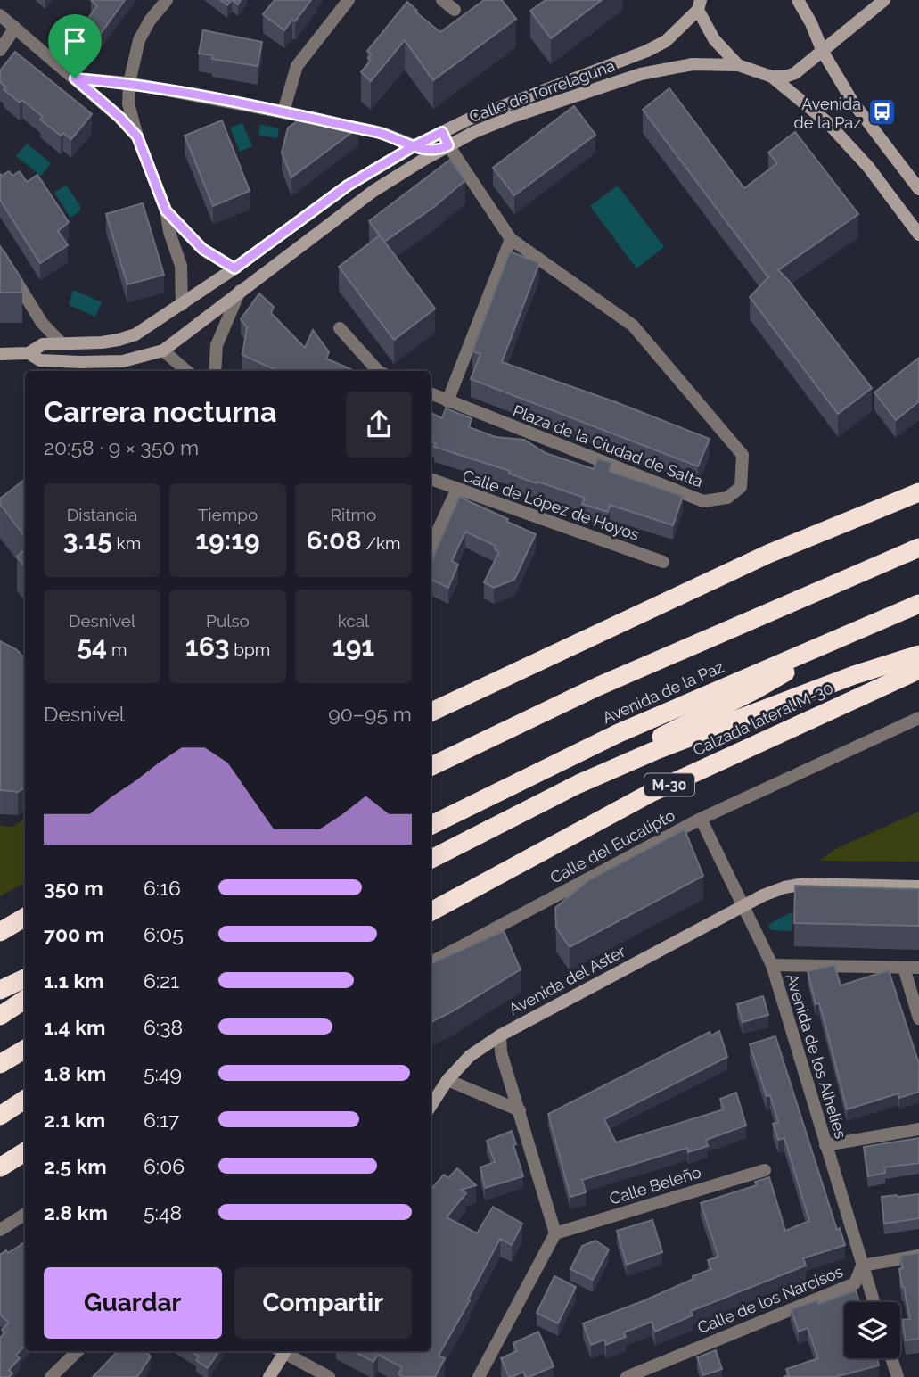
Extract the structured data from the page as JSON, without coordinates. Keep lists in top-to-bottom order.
{
  "streets": {
    "highway": ["Avenida de la Paz", "Calzada lateral M-30", "M-30"],
    "street": [
      "Calle de Torrelaguna",
      "Plaza de la Ciudad de Salta",
      "Calle de López de Hoyos",
      "Calle del Eucalipto",
      "Avenida del Aster",
      "Avenida de los Alhelíes",
      "Calle Beleño",
      "Calle de los Narcisos"
    ]
  },
  "crossings": [
    ["Calle de Torrelaguna", "Plaza de la Ciudad de Salta"],
    ["Calle del Eucalipto", "Avenida de los Alhelíes"],
    ["Avenida del Aster", "Avenida de los Alhelíes"],
    ["Avenida de los Alhelíes", "Calle de los Narcisos"]
  ],
  "places": {
    "bus stop": ["Avenida de la Paz"]
  },
  "page": {
    "heading": ["Carrera nocturna", "20:58 · 9 × 350 m"],
    "stats": [
      ["Distancia", "3.15 km"],
      ["Tiempo", "19:19"],
      ["Ritmo", "6:08 /km"],
      ["Desnivel", "54 m"],
      ["Pulso", "163 bpm"],
      ["kcal", "191"]
    ],
    "chart": ["Desnivel", "90–95 m"],
    "list": [
      {
        "name": "350 m",
        "note": "6:16"
      },
      {
        "name": "700 m",
        "note": "6:05"
      },
      {
        "name": "1.1 km",
        "note": "6:21"
      },
      {
        "name": "1.4 km",
        "note": "6:38"
      },
      {
        "name": "1.8 km",
        "note": "5:49"
      },
      {
        "name": "2.1 km",
        "note": "6:17"
      },
      {
        "name": "2.5 km",
        "note": "6:06"
      },
      {
        "name": "2.8 km",
        "note": "5:48"
      }
    ],
    "buttons": ["Guardar", "Compartir"]
  }
}
